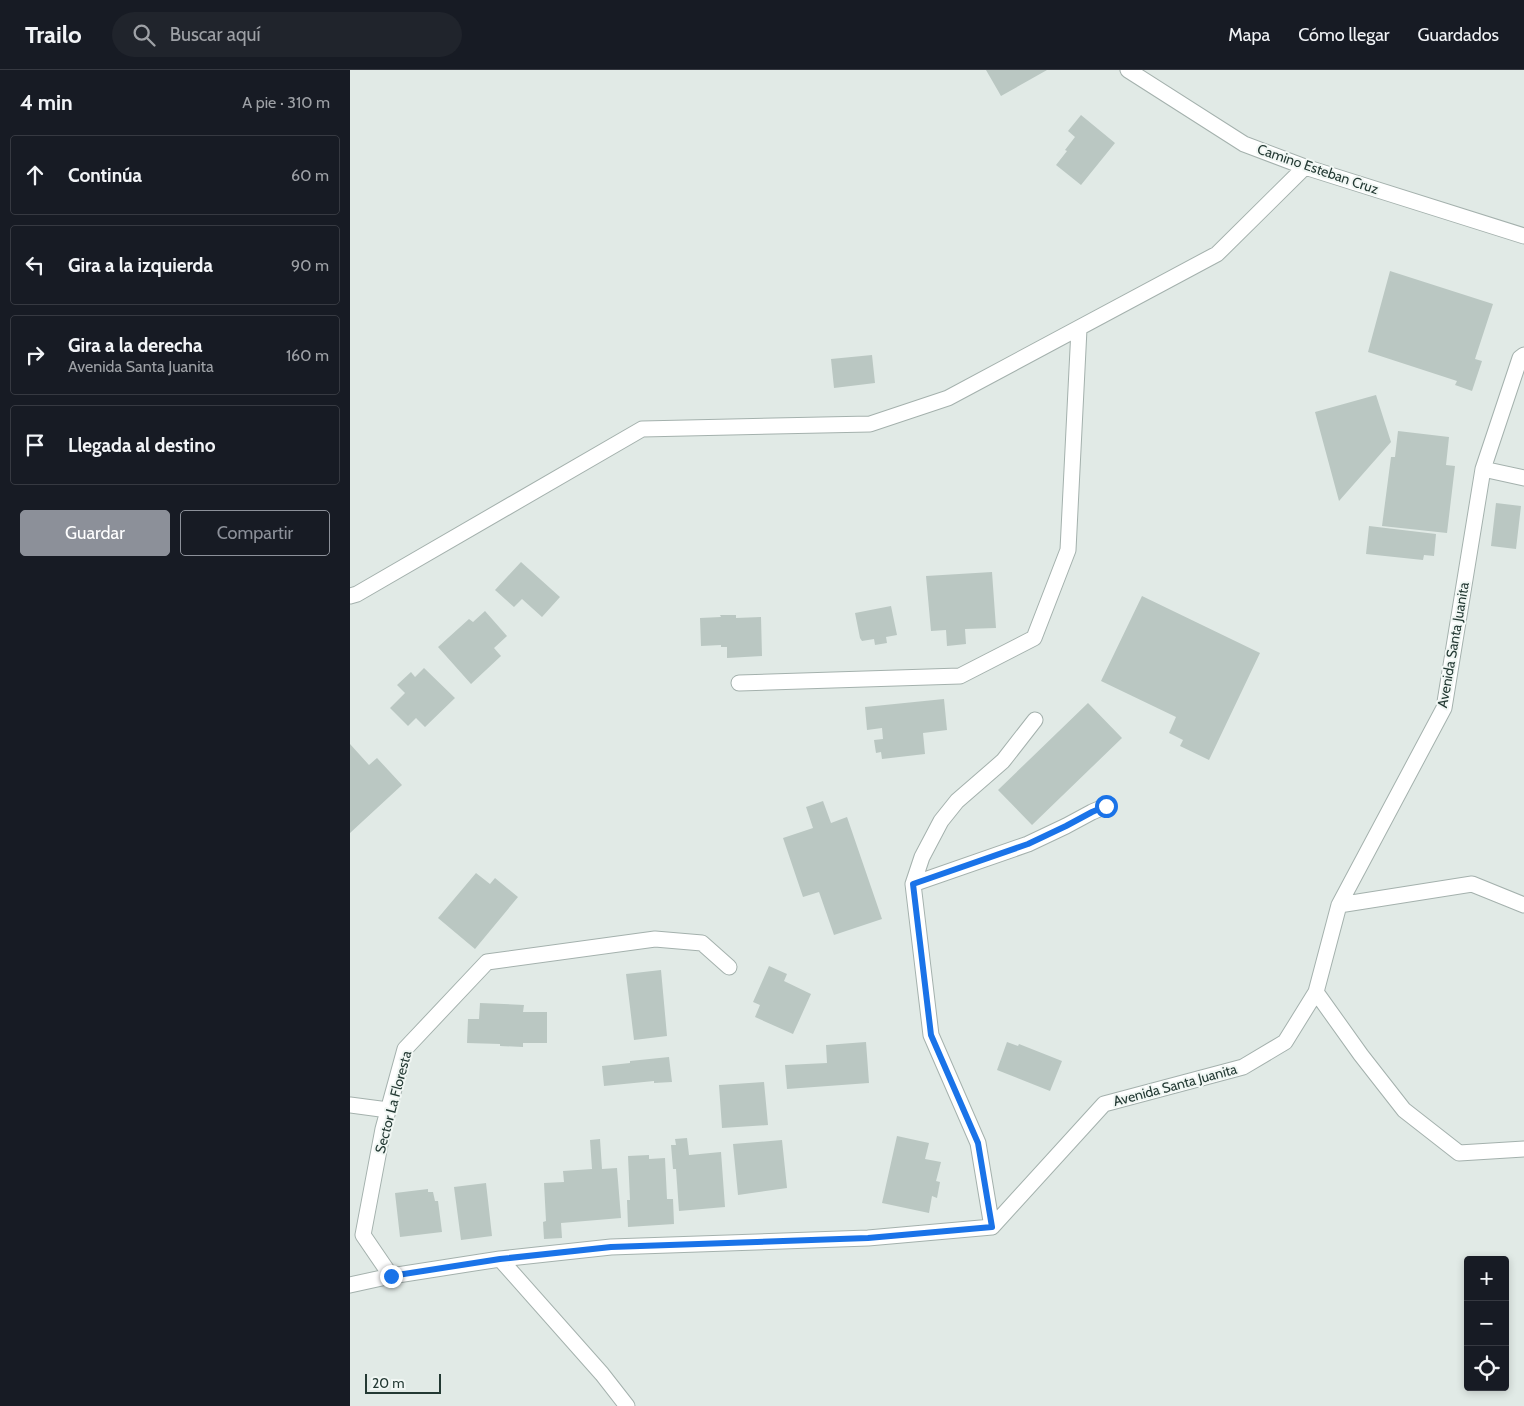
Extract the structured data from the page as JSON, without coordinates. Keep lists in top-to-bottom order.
{
  "streets": {
    "street": ["Camino Esteban Cruz", "Avenida Santa Juanita", "Sector La Floresta"]
  },
  "scale_bar": "20 m",
  "page": {
    "header": "Trailo",
    "search": "Buscar aquí",
    "nav": ["Mapa", "Cómo llegar", "Guardados"],
    "heading": ["4 min", "A pie · 310 m"],
    "list": [
      ["Continúa", "60 m"],
      ["Gira a la izquierda", "90 m"],
      ["Gira a la derecha", "Avenida Santa Juanita", "160 m"],
      "Llegada al destino"
    ],
    "buttons": ["Guardar", "Compartir"],
    "map_buttons": ["+", "−"],
    "scale": "20 m"
  }
}
